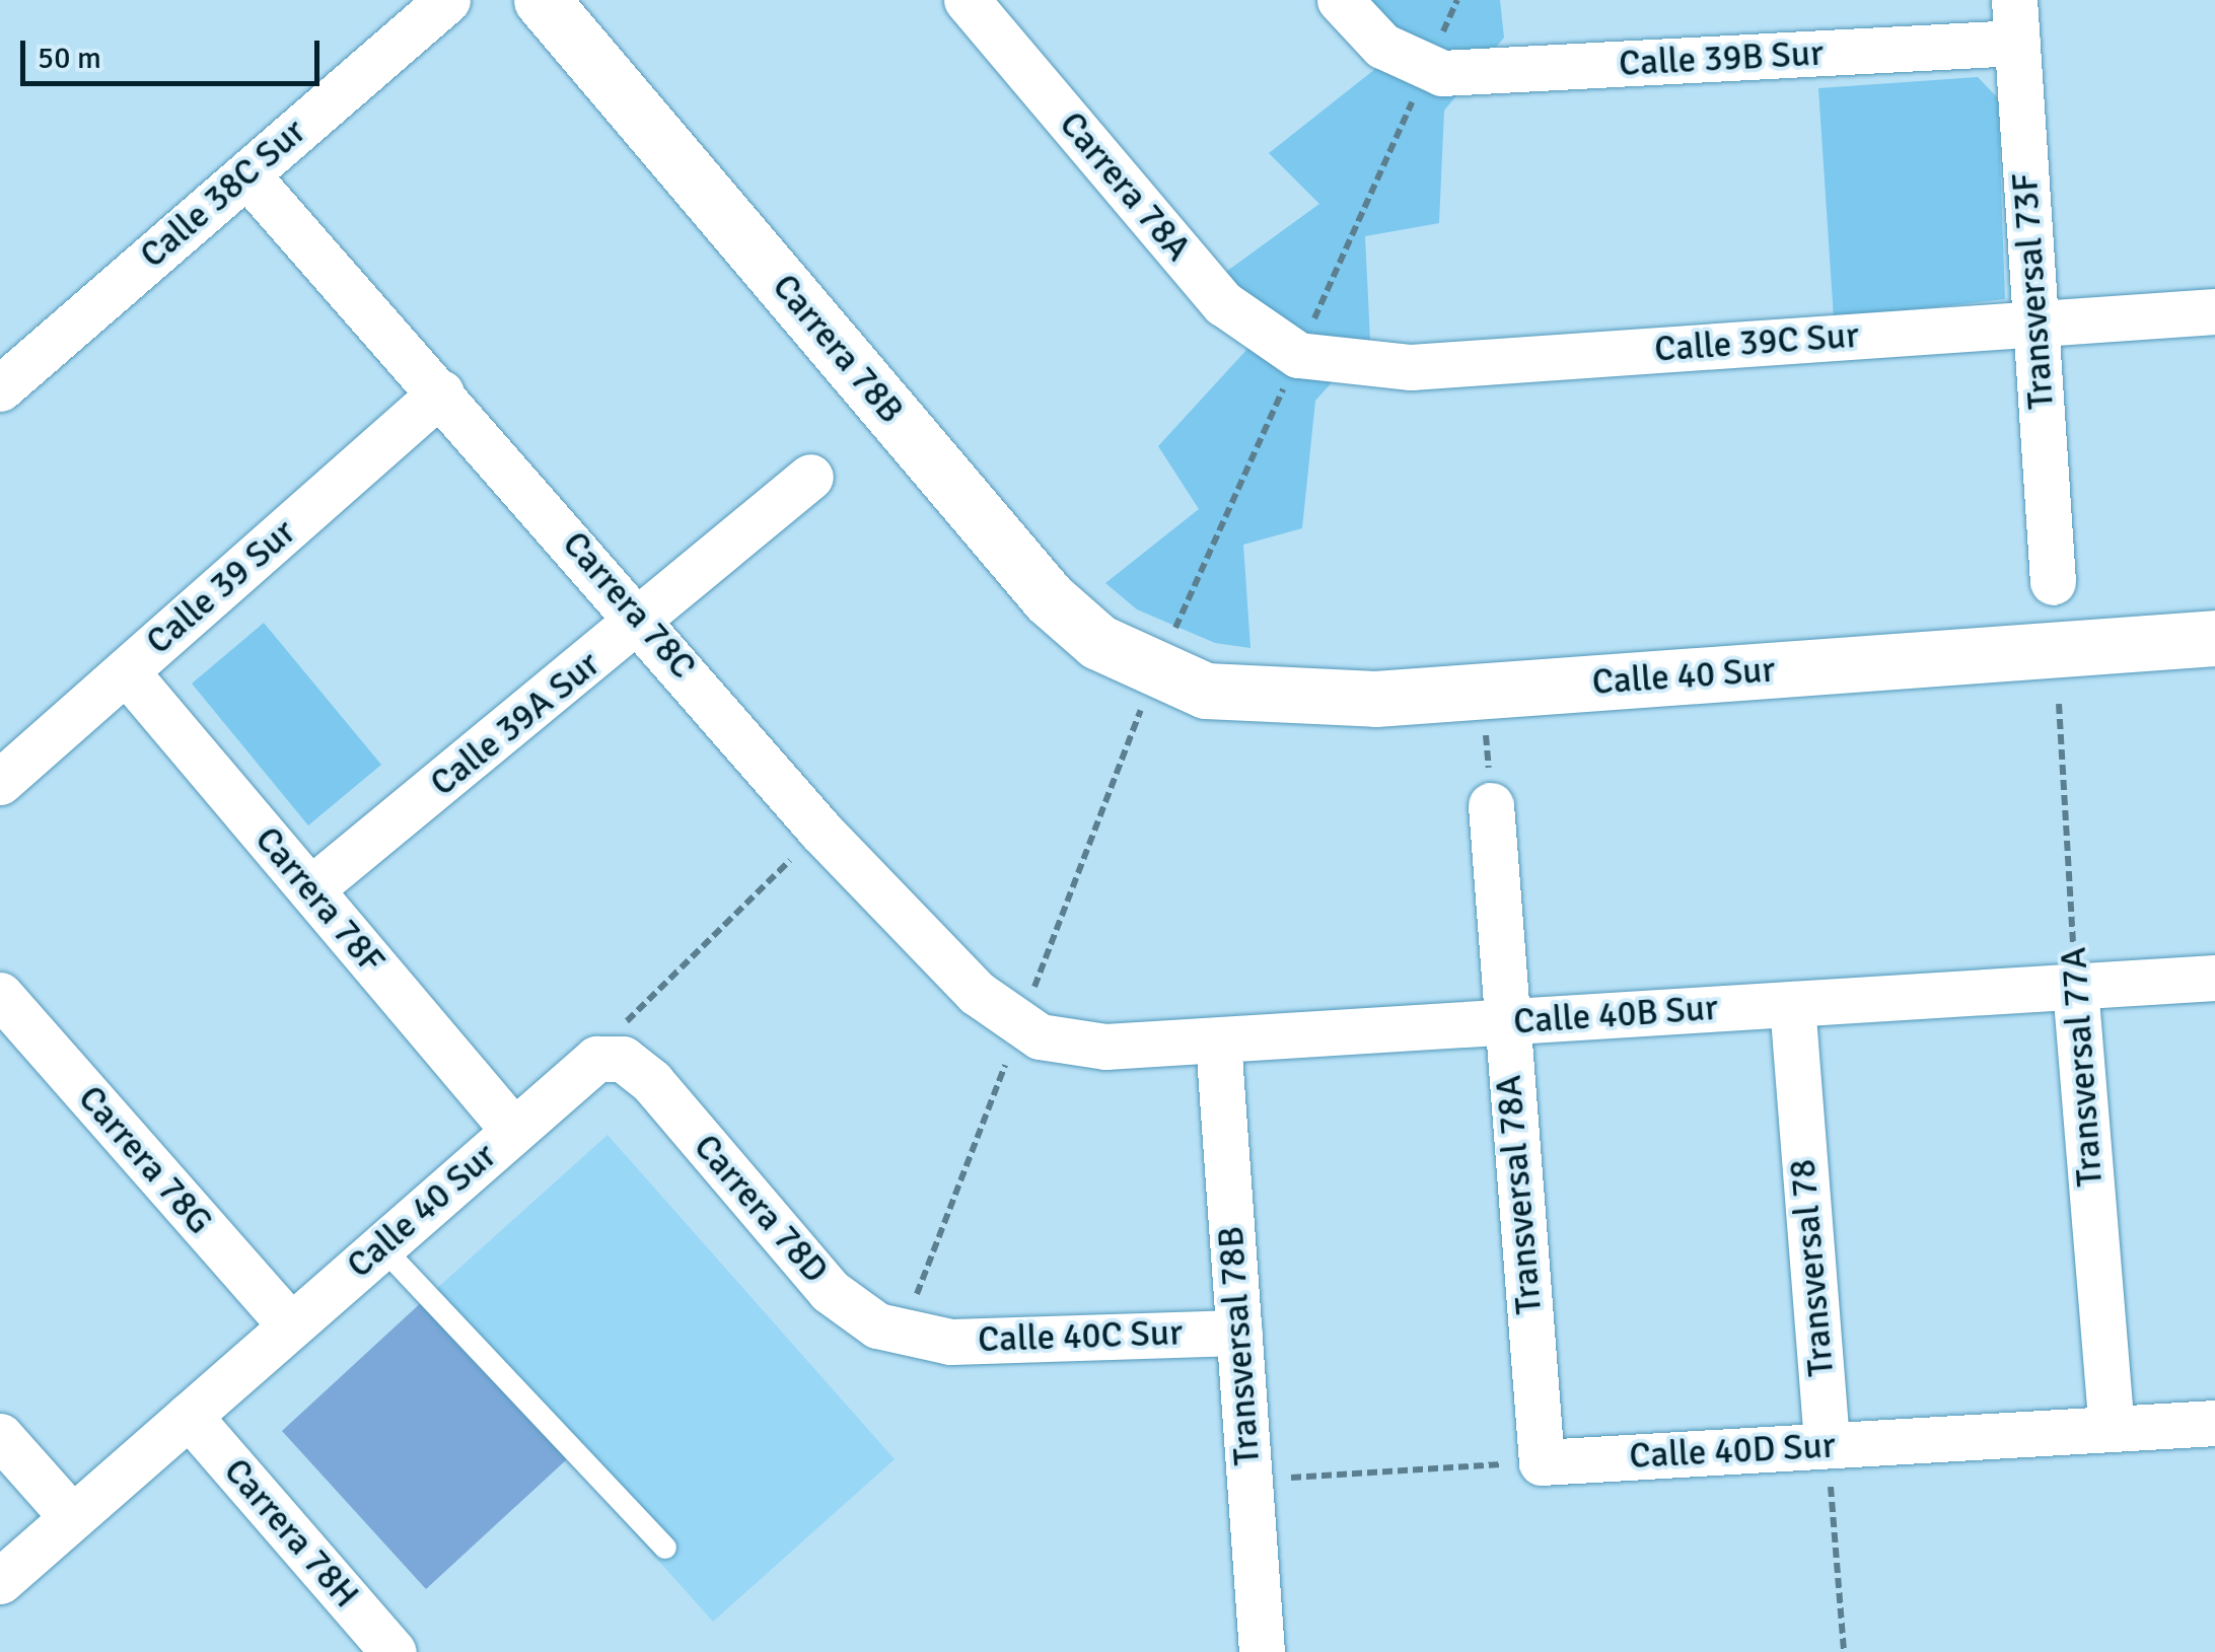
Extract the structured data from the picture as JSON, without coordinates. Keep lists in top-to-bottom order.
{
  "streets": {
    "street": [
      "Calle 39B Sur",
      "Carrera 78A",
      "Calle 38C Sur",
      "Transversal 73F",
      "Calle 39C Sur",
      "Carrera 78B",
      "Calle 39 Sur",
      "Carrera 78C",
      "Calle 40 Sur",
      "Calle 39A Sur",
      "Carrera 78F",
      "Calle 40B Sur",
      "Transversal 77A",
      "Carrera 78G",
      "Transversal 78A",
      "Carrera 78D",
      "Transversal 78",
      "Calle 40C Sur",
      "Transversal 78B",
      "Calle 40D Sur",
      "Carrera 78H"
    ]
  },
  "crossings": [
    ["Calle 39B Sur", "Transversal 73F"],
    ["Carrera 78A", "Calle 39C Sur"],
    ["Calle 38C Sur", "Carrera 78C"],
    ["Transversal 73F", "Calle 39C Sur"],
    ["Carrera 78B", "Calle 40 Sur"],
    ["Calle 39 Sur", "Carrera 78C"],
    ["Calle 39 Sur", "Carrera 78F"],
    ["Carrera 78C", "Calle 39A Sur"],
    ["Carrera 78C", "Calle 40B Sur"],
    ["Calle 40 Sur", "Carrera 78F"],
    ["Calle 40 Sur", "Carrera 78G"],
    ["Calle 40 Sur", "Carrera 78D"],
    ["Calle 40 Sur", "Carrera 78H"],
    ["Calle 39A Sur", "Carrera 78F"],
    ["Calle 40B Sur", "Transversal 77A"],
    ["Calle 40B Sur", "Transversal 78A"],
    ["Calle 40B Sur", "Transversal 78"],
    ["Calle 40B Sur", "Transversal 78B"],
    ["Transversal 77A", "Calle 40D Sur"],
    ["Transversal 78A", "Calle 40D Sur"],
    ["Carrera 78D", "Calle 40C Sur"],
    ["Transversal 78", "Calle 40D Sur"],
    ["Calle 40C Sur", "Transversal 78B"]
  ],
  "scale_bar": "50 m"
}
